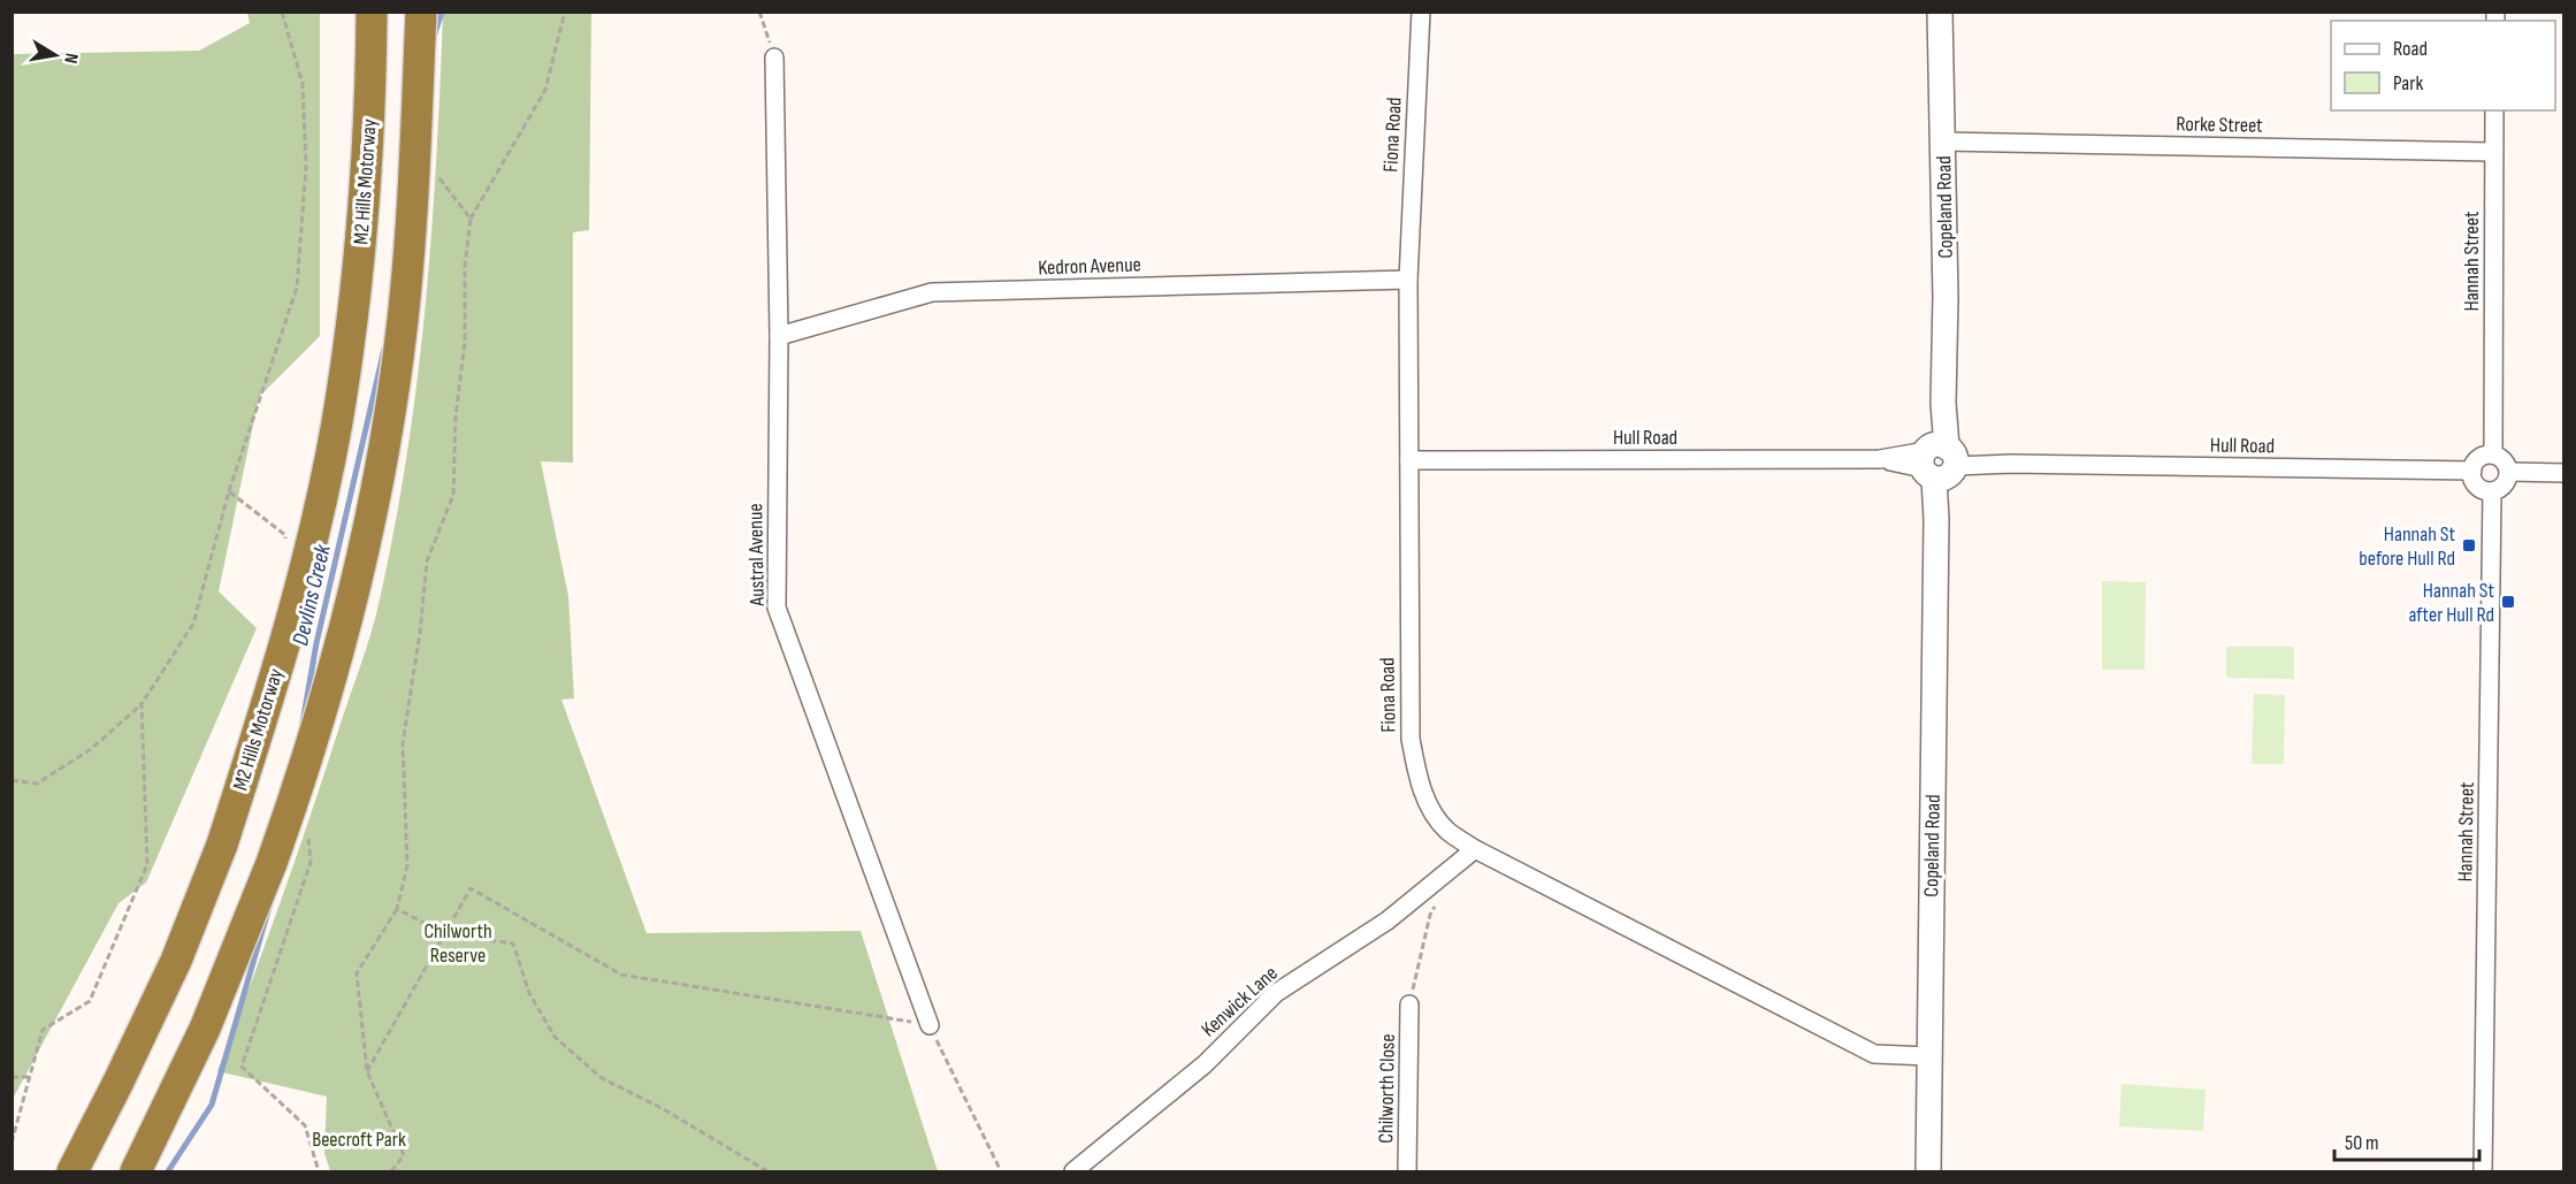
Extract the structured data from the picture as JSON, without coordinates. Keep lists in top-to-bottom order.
{
  "streets": {
    "highway": ["M2 Hills Motorway"],
    "main road": ["Copeland Road"],
    "street": [
      "Rorke Street",
      "Fiona Road",
      "Hannah Street",
      "Kedron Avenue",
      "Hull Road",
      "Austral Avenue",
      "Kenwick Lane",
      "Chilworth Close"
    ]
  },
  "crossings": [
    ["Rorke Street", "Copeland Road"],
    ["Rorke Street", "Hannah Street"],
    ["Fiona Road", "Copeland Road"],
    ["Fiona Road", "Kedron Avenue"],
    ["Fiona Road", "Hull Road"],
    ["Fiona Road", "Kenwick Lane"],
    ["Copeland Road", "Hull Road"],
    ["Hannah Street", "Hull Road"],
    ["Kedron Avenue", "Austral Avenue"]
  ],
  "water": ["Devlins Creek"],
  "parks": ["Chilworth Reserve", "Beecroft Park"],
  "places": {
    "transit": ["Hannah St before Hull Rd", "Hannah St after Hull Rd"]
  },
  "legend": ["Road", "Park"],
  "scale_bar": "50 m",
  "north": "right"
}
